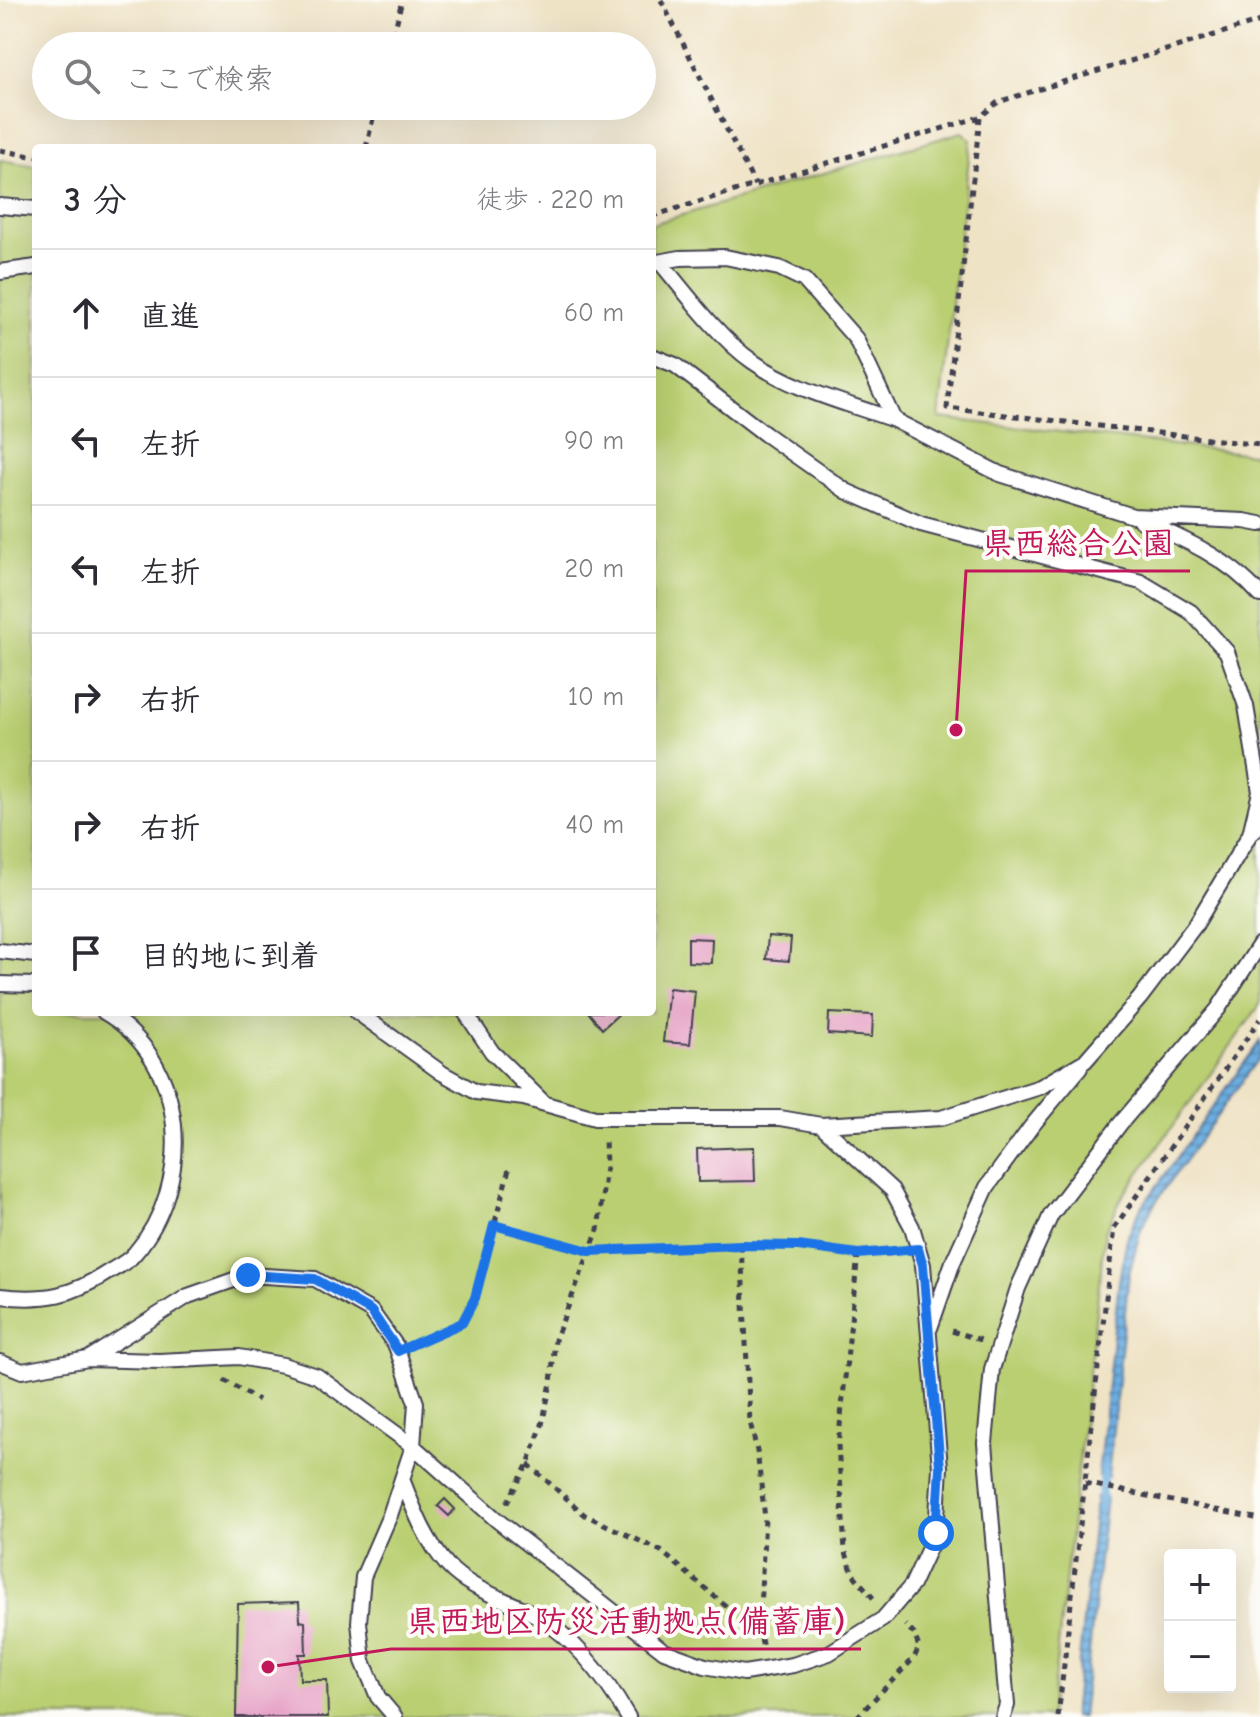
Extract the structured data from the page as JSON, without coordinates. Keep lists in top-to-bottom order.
{
  "places": ["県西総合公園", "県西地区防災活動拠点(備蓄庫)"],
  "page": {
    "search": "ここで検索",
    "heading": ["3 分", "徒歩 · 220 m"],
    "list": [
      ["直進", "60 m"],
      ["左折", "90 m"],
      ["左折", "20 m"],
      ["右折", "10 m"],
      ["右折", "40 m"],
      "目的地に到着"
    ],
    "map_buttons": ["+", "−"]
  }
}
